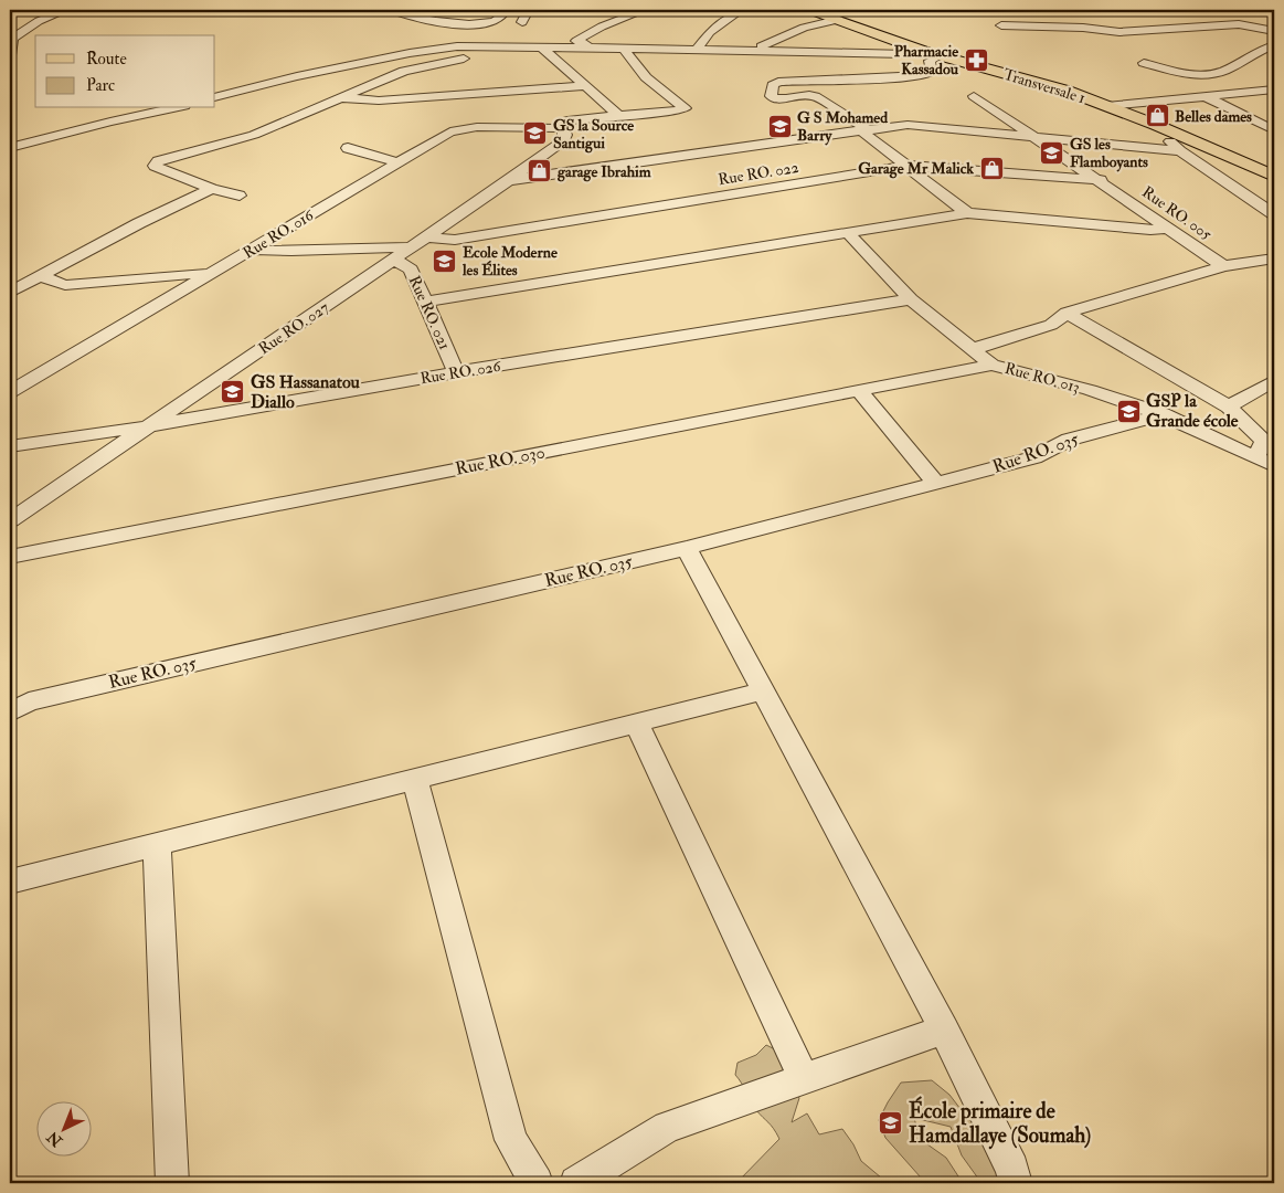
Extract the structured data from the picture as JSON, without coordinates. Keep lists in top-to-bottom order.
{
  "streets": {
    "main road": ["Transversale 1"],
    "street": [
      "Rue RO. 022",
      "Rue RO. 005",
      "Rue RO. 016",
      "Rue RO. 021",
      "Rue RO. 027",
      "Rue RO. 026",
      "Rue RO. 013",
      "Rue RO. 035",
      "Rue RO. 030"
    ]
  },
  "crossings": [
    ["Rue RO. 022", "Rue RO. 005"],
    ["Rue RO. 022", "Rue RO. 027"],
    ["Rue RO. 016", "Rue RO. 027"],
    ["Rue RO. 021", "Rue RO. 027"],
    ["Rue RO. 021", "Rue RO. 026"],
    ["Rue RO. 027", "Rue RO. 026"],
    ["Rue RO. 026", "Rue RO. 013"],
    ["Rue RO. 013", "Rue RO. 035"],
    ["Rue RO. 013", "Rue RO. 030"]
  ],
  "places": {
    "pharmacy": ["Pharmacie Kassadou"],
    "shop": ["Belles dames", "Garage Mr Malick", "garage Ibrahim"],
    "school or university": [
      "G S Mohamed Barry",
      "GS la Source Santigui",
      "GS les Flamboyants",
      "Ecole Moderne les Élites",
      "GS Hassanatou Diallo",
      "GSP la Grande école",
      "École primaire de Hamdallaye (Soumah)"
    ]
  },
  "legend": ["Route", "Parc"],
  "north": "bottom left"
}
